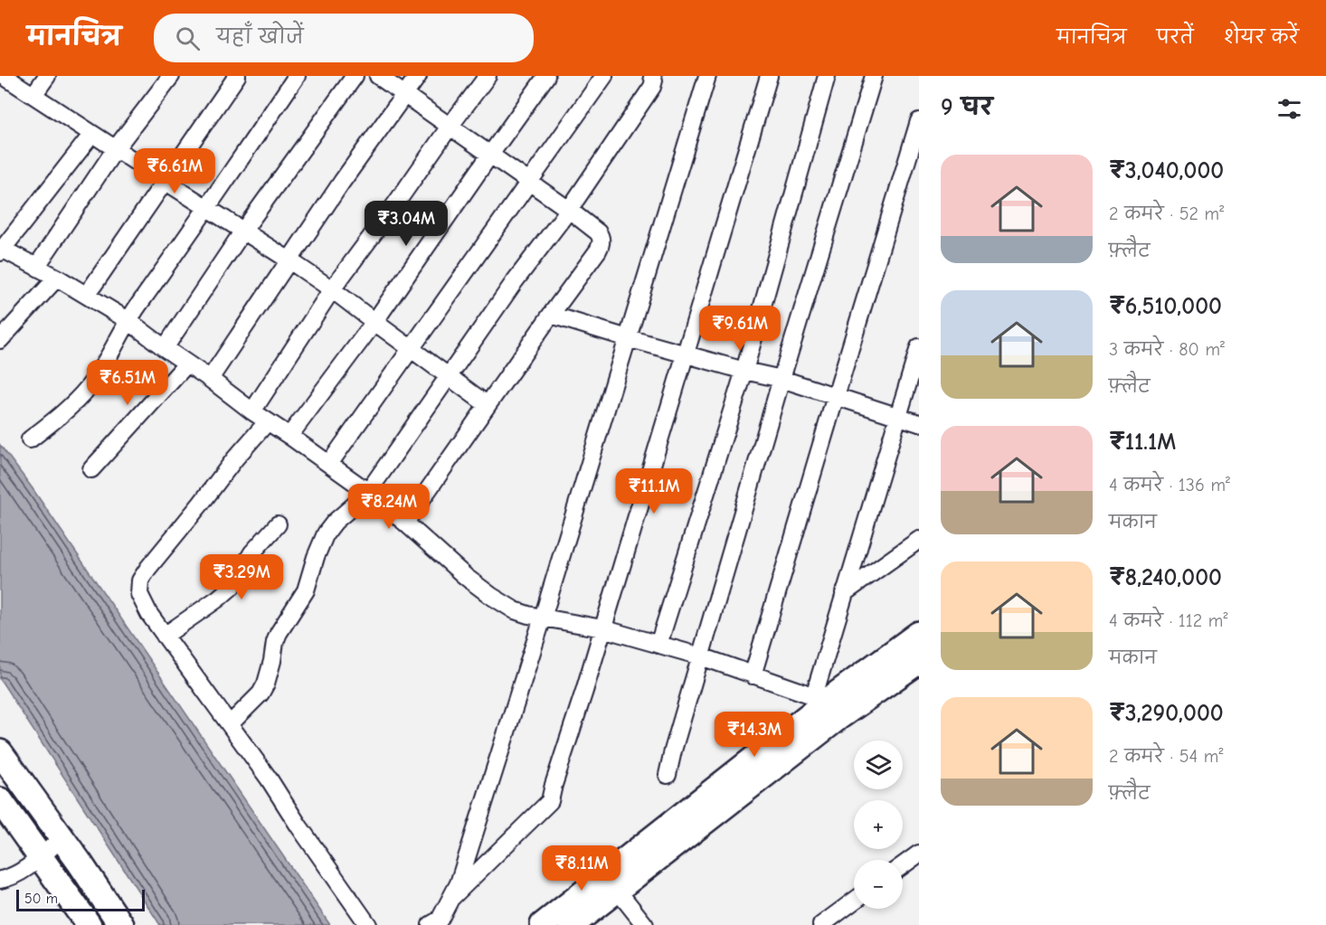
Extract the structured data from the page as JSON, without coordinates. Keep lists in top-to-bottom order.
{
  "scale_bar": "50 m",
  "page": {
    "header": "मानचित्र",
    "search": "यहाँ खोजें",
    "nav": ["मानचित्र", "परतें", "शेयर करें"],
    "heading": "9 घर",
    "list": [
      {
        "name": "₹3,040,000",
        "note": "2 कमरे · 52 m² · फ़्लैट"
      },
      {
        "name": "₹6,510,000",
        "note": "3 कमरे · 80 m² · फ़्लैट"
      },
      {
        "name": "₹11.1M",
        "note": "4 कमरे · 136 m² · मकान"
      },
      {
        "name": "₹8,240,000",
        "note": "4 कमरे · 112 m² · मकान"
      },
      {
        "name": "₹3,290,000",
        "note": "2 कमरे · 54 m² · फ़्लैट"
      }
    ],
    "price": [
      "₹6.61M",
      "₹3.04M",
      "₹9.61M",
      "₹6.51M",
      "₹11.1M",
      "₹8.24M",
      "₹3.29M",
      "₹14.3M",
      "₹8.11M"
    ],
    "map_buttons": ["+", "−"],
    "scale": "50 m"
  }
}
